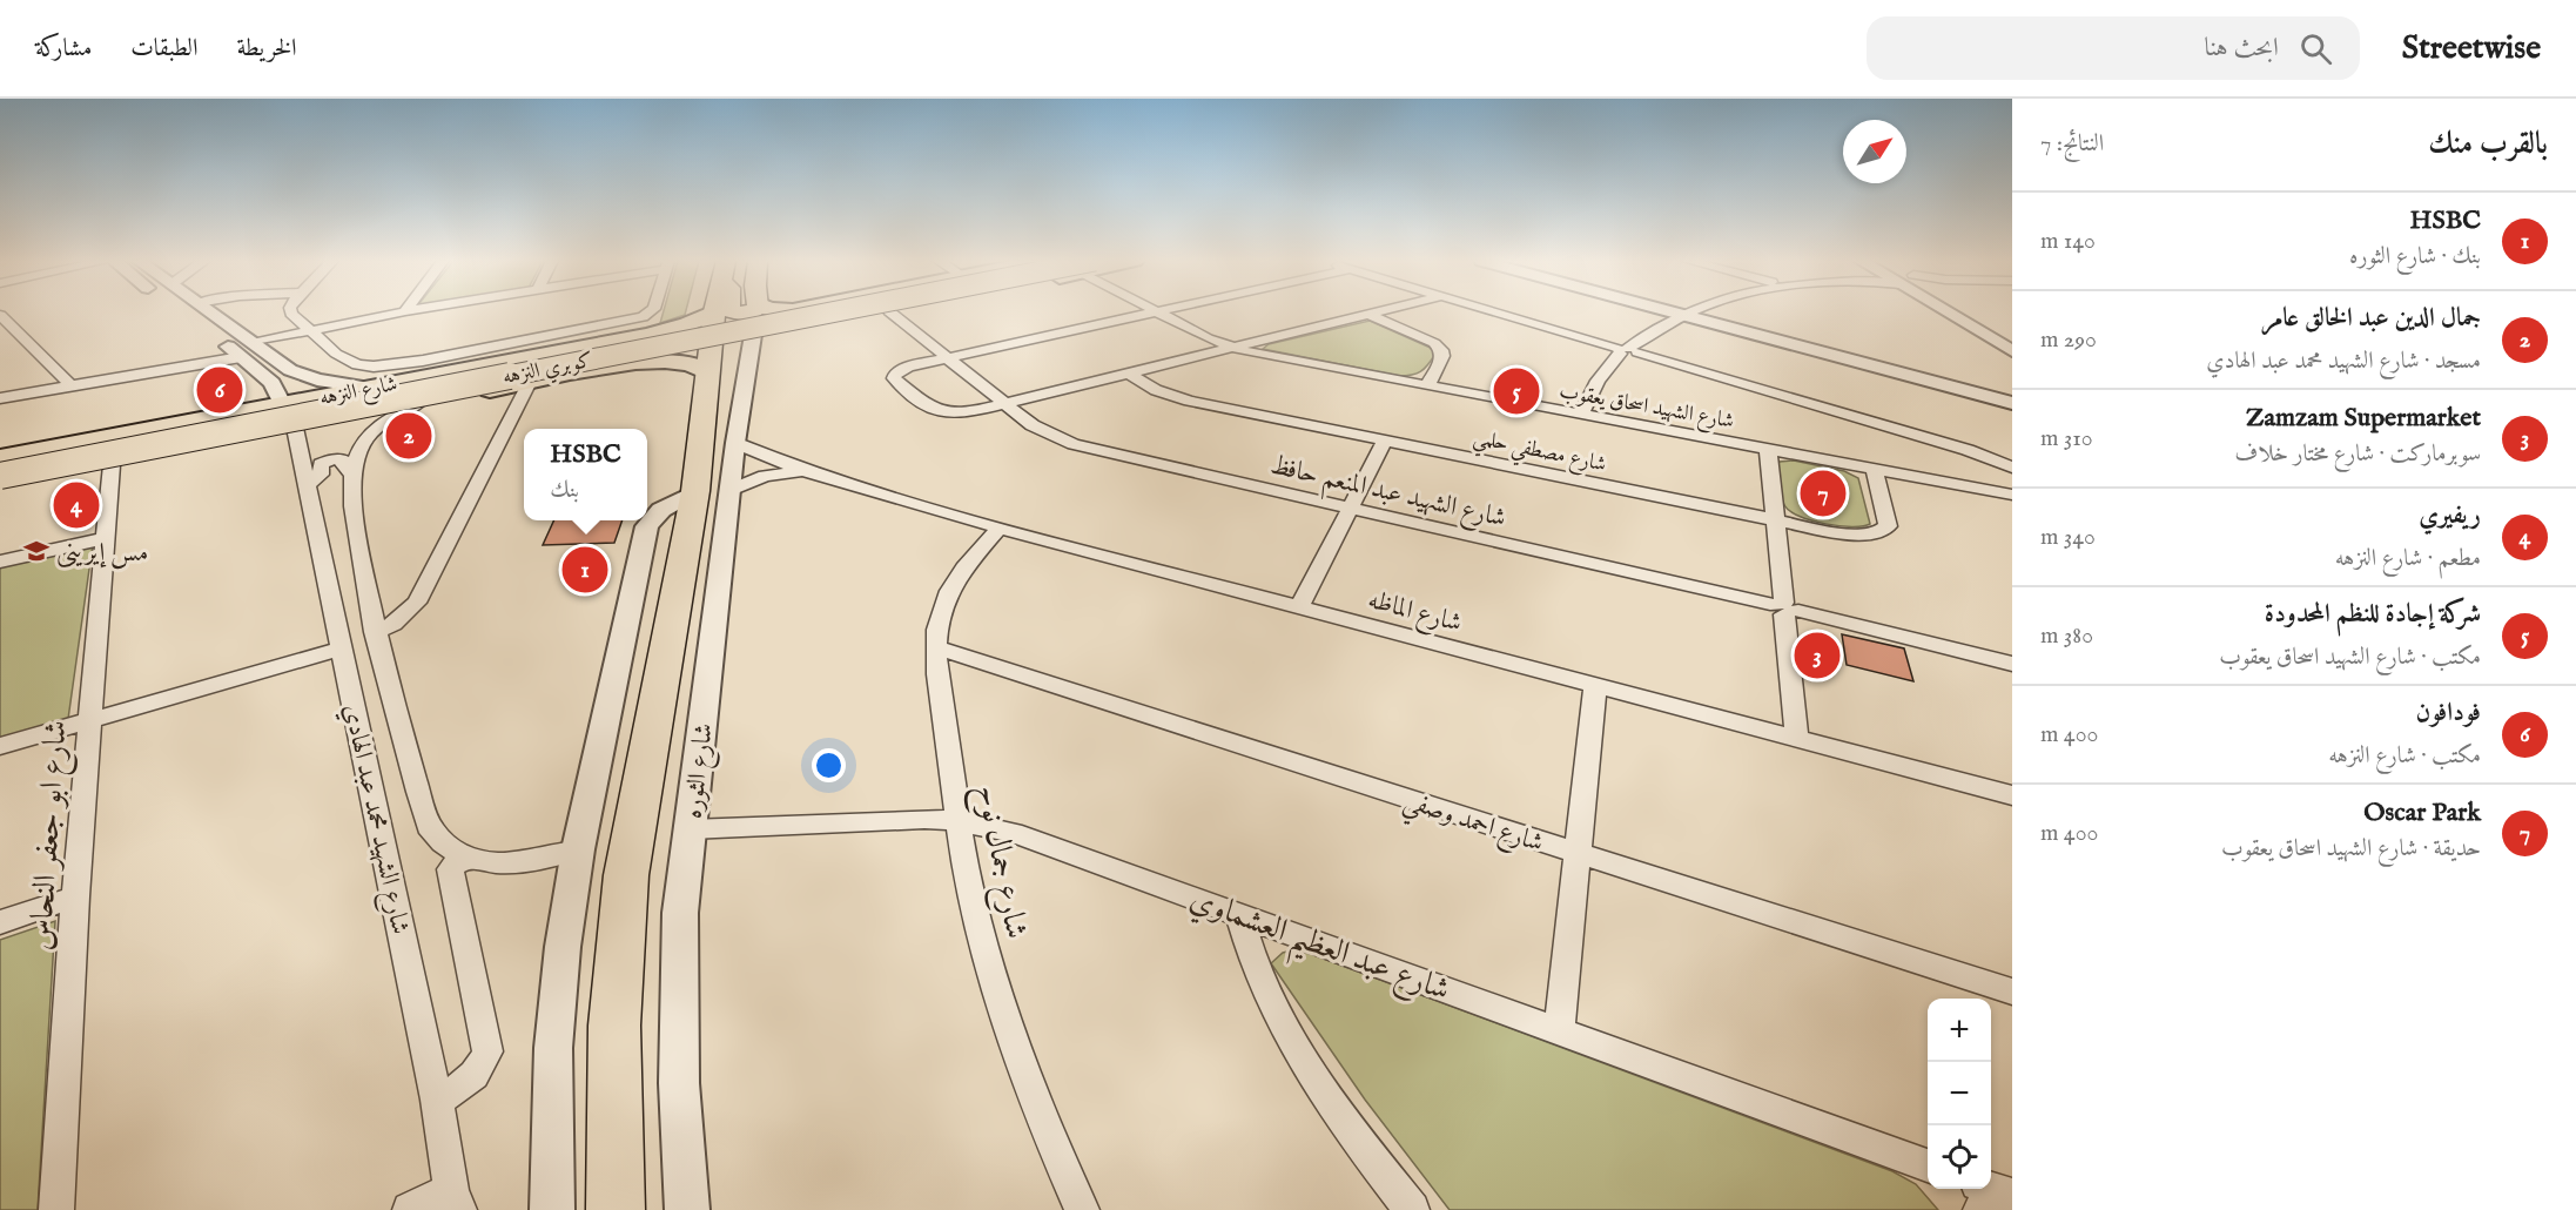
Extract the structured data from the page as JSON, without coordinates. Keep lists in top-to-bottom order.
{
  "streets": {
    "highway": ["شارع الثوره"],
    "main road": ["كوبري النزهه", "شارع النزهه"],
    "street": [
      "شارع الشهيد اسحاق يعقوب",
      "شارع مصطفي حلمي",
      "شارع الشهيد عبد المنعم حافظ",
      "شارع الماظه",
      "شارع الشهيد محمد عبد الهادي",
      "شارع احمد وصفي",
      "شارع ابو جعفر النحاس",
      "شارع جمال نوح",
      "شارع عبد العظيم العشماوي"
    ]
  },
  "crossings": [
    ["شارع النزهه", "شارع الثوره"],
    ["شارع النزهه", "شارع الشهيد محمد عبد الهادي"],
    ["شارع النزهه", "شارع ابو جعفر النحاس"],
    ["شارع الشهيد اسحاق يعقوب", "شارع مصطفي حلمي"],
    ["شارع الماظه", "شارع الثوره"],
    ["شارع الماظه", "شارع جمال نوح"],
    ["شارع الثوره", "شارع عبد العظيم العشماوي"],
    ["شارع احمد وصفي", "شارع جمال نوح"],
    ["شارع جمال نوح", "شارع عبد العظيم العشماوي"]
  ],
  "places": {
    "school or university": ["مس إيرينى"]
  },
  "north": "top right",
  "page": {
    "header": "Streetwise",
    "search": "ابحث هنا",
    "nav": ["الخريطة", "الطبقات", "مشاركة"],
    "heading": ["بالقرب منك", "النتائج: 7"],
    "list": [
      {
        "mark": "1",
        "name": "HSBC",
        "note": "بنك · شارع الثوره",
        "value": "140 m"
      },
      {
        "mark": "2",
        "name": "جمال الدين عبد الخالق عامر",
        "note": "مسجد · شارع الشهيد محمد عبد الهادي",
        "value": "290 m"
      },
      {
        "mark": "3",
        "name": "Zamzam Supermarket",
        "note": "سوبرماركت · شارع مختار خلاف",
        "value": "310 m"
      },
      {
        "mark": "4",
        "name": "ريفيري",
        "note": "مطعم · شارع النزهه",
        "value": "340 m"
      },
      {
        "mark": "5",
        "name": "شركة إجادة للنظم المحدودة",
        "note": "مكتب · شارع الشهيد اسحاق يعقوب",
        "value": "380 m"
      },
      {
        "mark": "6",
        "name": "فودافون",
        "note": "مكتب · شارع النزهه",
        "value": "400 m"
      },
      {
        "mark": "7",
        "name": "Oscar Park",
        "note": "حديقة · شارع الشهيد اسحاق يعقوب",
        "value": "400 m"
      }
    ],
    "pins": [
      "6",
      "5",
      "2",
      "7",
      "4",
      "1",
      "3"
    ],
    "popup": ["HSBC", "بنك"],
    "map_buttons": ["+", "−"]
  }
}
